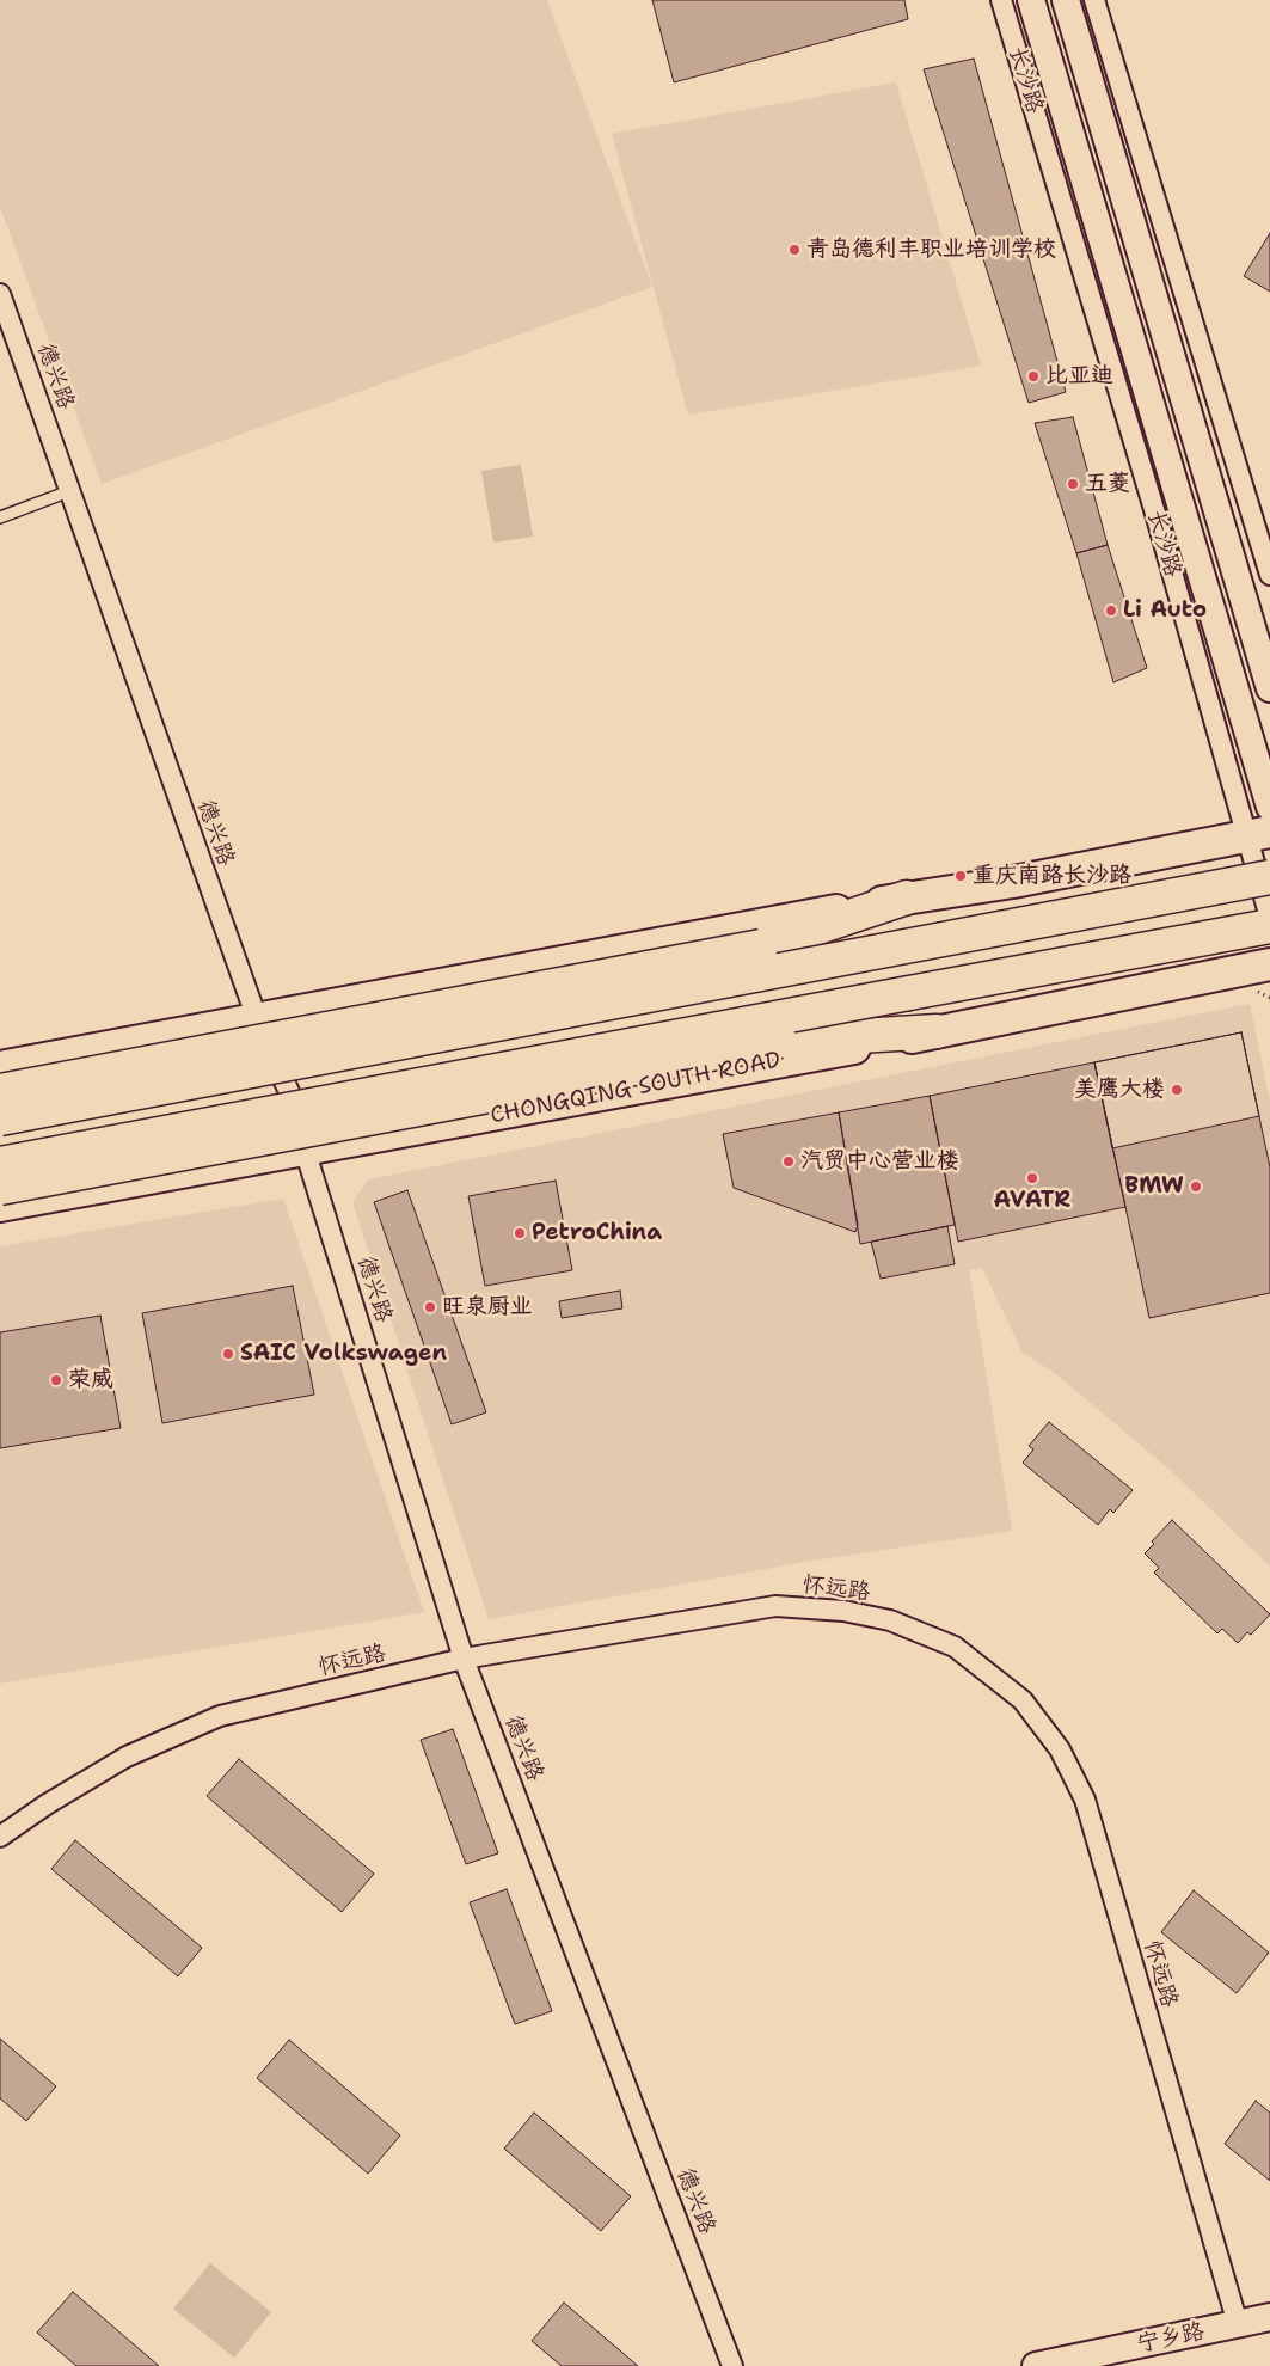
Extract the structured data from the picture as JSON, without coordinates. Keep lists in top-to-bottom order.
{
  "streets": {
    "main road": ["长沙路", "CHONGQING SOUTH ROAD", "宁乡路"],
    "street": ["德兴路", "怀远路"]
  },
  "crossings": [
    ["德兴路", "CHONGQING SOUTH ROAD"],
    ["德兴路", "怀远路"],
    ["怀远路", "宁乡路"]
  ],
  "places": [
    "青岛德利丰职业培训学校",
    "比亚迪",
    "五菱",
    "Li Auto",
    "重庆南路长沙路",
    "美鹰大楼",
    "汽贸中心营业楼",
    "AVATR",
    "BMW",
    "PetroChina",
    "旺泉厨业",
    "SAIC Volkswagen",
    "荣威"
  ]
}
